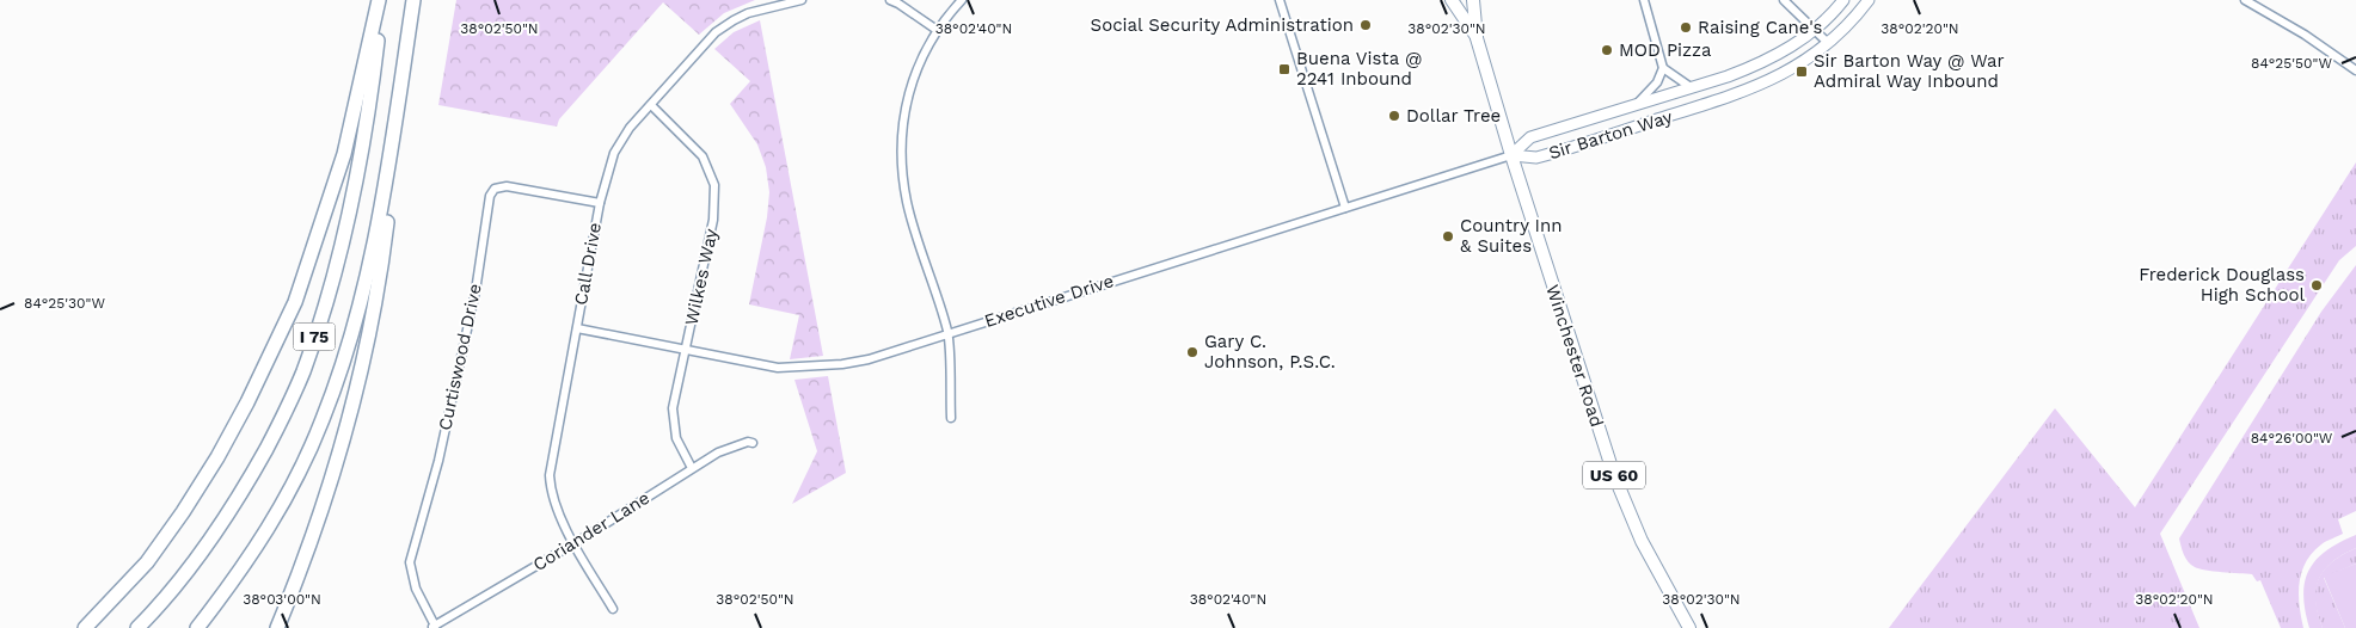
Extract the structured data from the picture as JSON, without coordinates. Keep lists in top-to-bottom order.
{
  "streets": {
    "highway": ["I 75", "Winchester Road", "US 60"],
    "main road": ["Sir Barton Way"],
    "street": [
      "Call Drive",
      "Wilkes Way",
      "Executive Drive",
      "Curtiswood Drive",
      "Coriander Lane"
    ]
  },
  "crossings": [
    ["Sir Barton Way", "Executive Drive"],
    ["Sir Barton Way", "Winchester Road"],
    ["Call Drive", "Wilkes Way"],
    ["Call Drive", "Executive Drive"],
    ["Call Drive", "Curtiswood Drive"],
    ["Call Drive", "Coriander Lane"],
    ["Wilkes Way", "Executive Drive"],
    ["Wilkes Way", "Coriander Lane"],
    ["Executive Drive", "Winchester Road"],
    ["Curtiswood Drive", "Coriander Lane"]
  ],
  "places": {
    "other": [
      "Social Security Administration",
      "Raising Cane's",
      "MOD Pizza",
      "Dollar Tree",
      "Country Inn & Suites",
      "Frederick Douglass High School",
      "Gary C. Johnson, P.S.C."
    ],
    "transit": ["Buena Vista @ 2241 Inbound", "Sir Barton Way @ War Admiral Way Inbound"]
  },
  "coordinates": [
    "38°02'50\"N",
    "38°02'40\"N",
    "38°02'30\"N",
    "38°02'20\"N",
    "84°25'50\"W",
    "84°25'30\"W",
    "84°26'00\"W",
    "38°03'00\"N"
  ]
}
